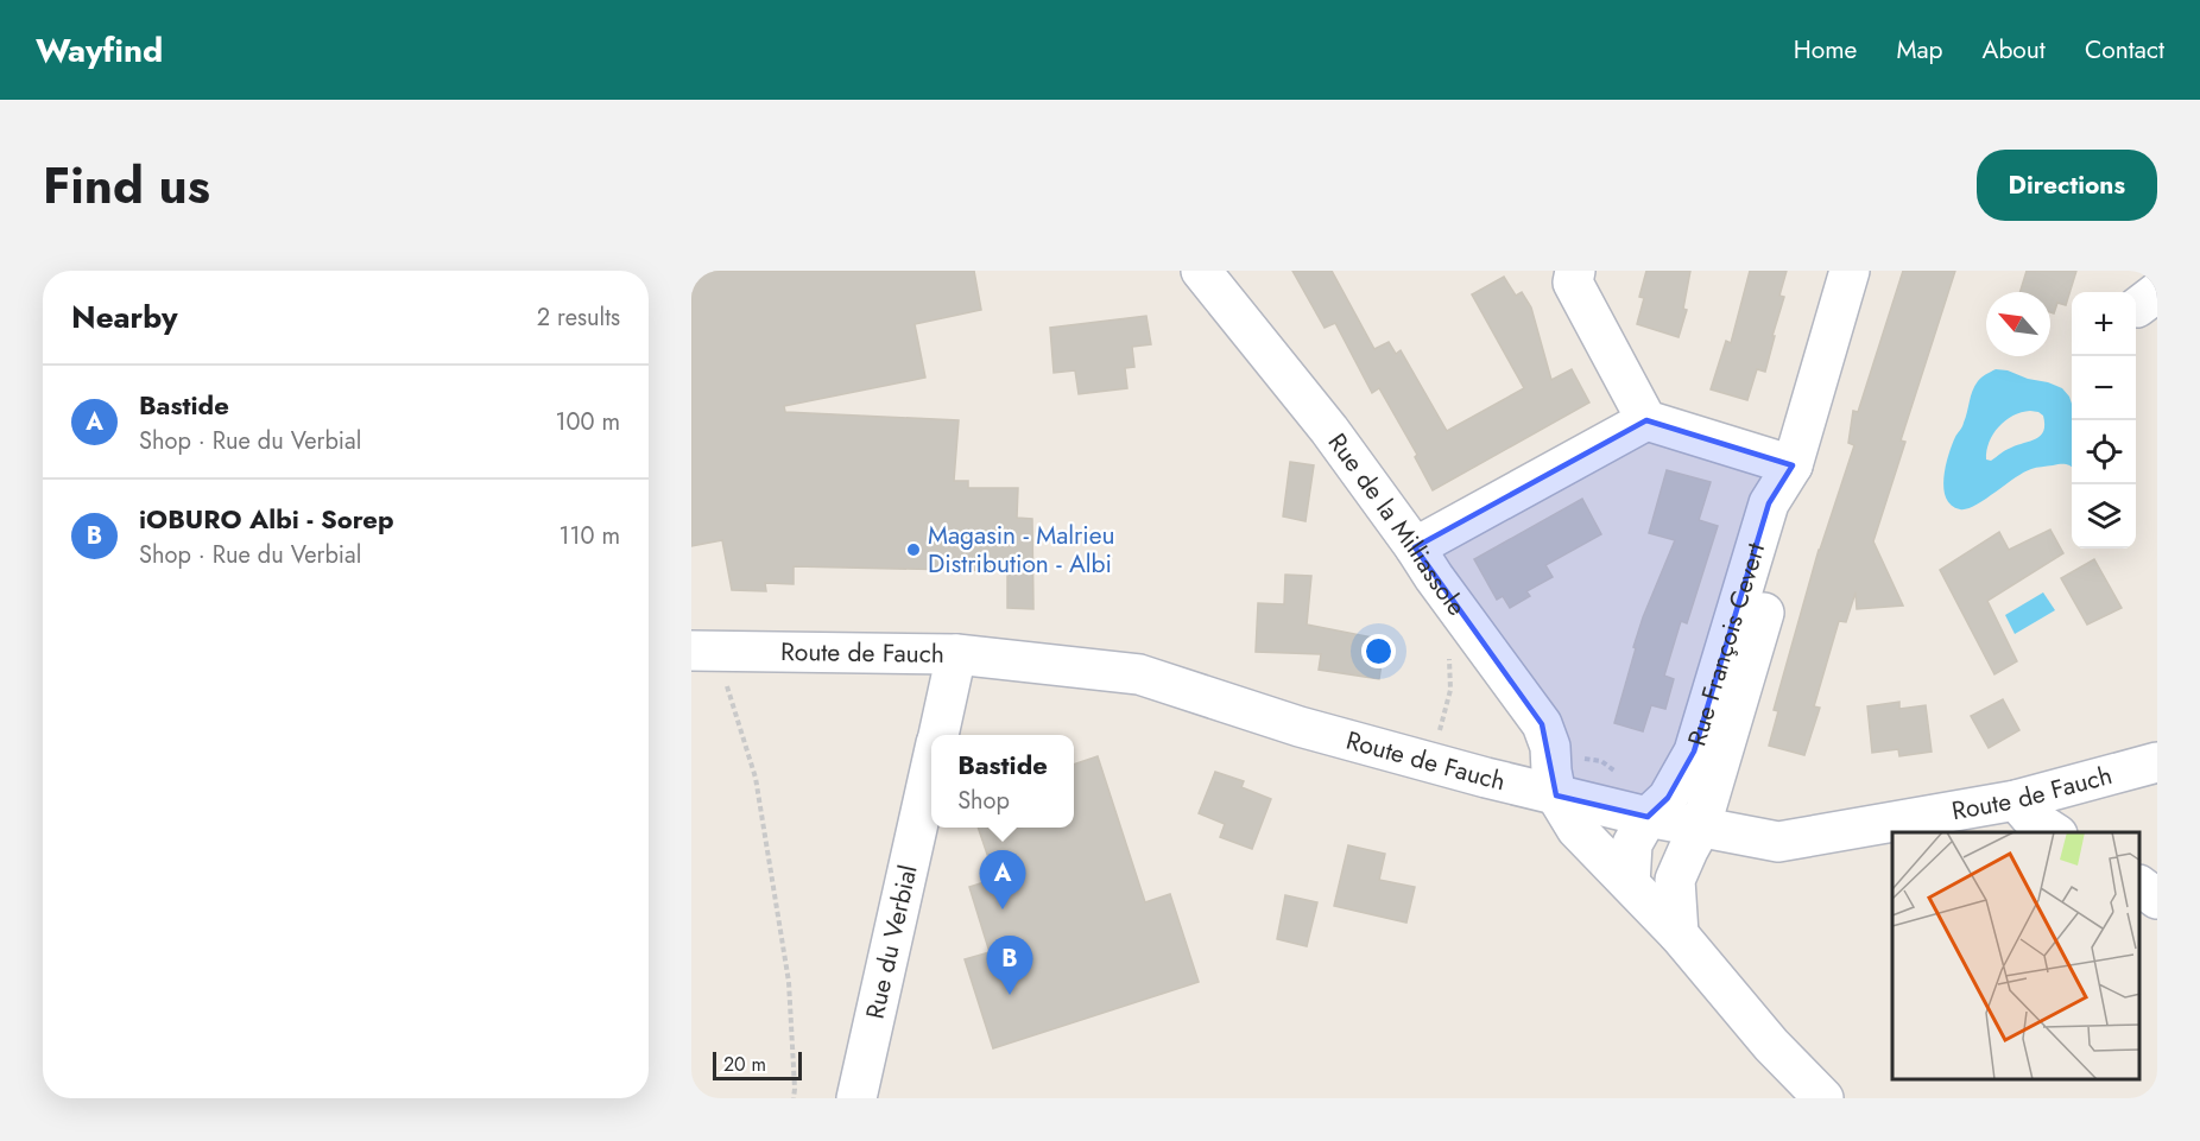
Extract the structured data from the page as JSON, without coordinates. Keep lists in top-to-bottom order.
{
  "streets": {
    "street": [
      "Rue de la Milliassole",
      "Rue François Cevert",
      "Route de Fauch",
      "Rue du Verbial"
    ]
  },
  "crossings": [
    ["Rue de la Milliassole", "Route de Fauch"],
    ["Rue François Cevert", "Route de Fauch"],
    ["Route de Fauch", "Rue du Verbial"]
  ],
  "places": ["Magasin - Malrieu Distribution - Albi"],
  "scale_bar": "20 m",
  "north": "top left",
  "page": {
    "header": "Wayfind",
    "nav": [
      "Home",
      "Map",
      "About",
      "Contact"
    ],
    "title": "Find us",
    "buttons": "Directions",
    "heading": ["Nearby", "2 results"],
    "map_buttons": ["+", "−"],
    "list": [
      {
        "mark": "A",
        "name": "Bastide",
        "note": "Shop · Rue du Verbial",
        "value": "100 m"
      },
      {
        "mark": "B",
        "name": "iOBURO Albi - Sorep",
        "note": "Shop · Rue du Verbial",
        "value": "110 m"
      }
    ],
    "popup": ["Bastide", "Shop"],
    "pins": ["A", "B"],
    "scale": "20 m"
  }
}
